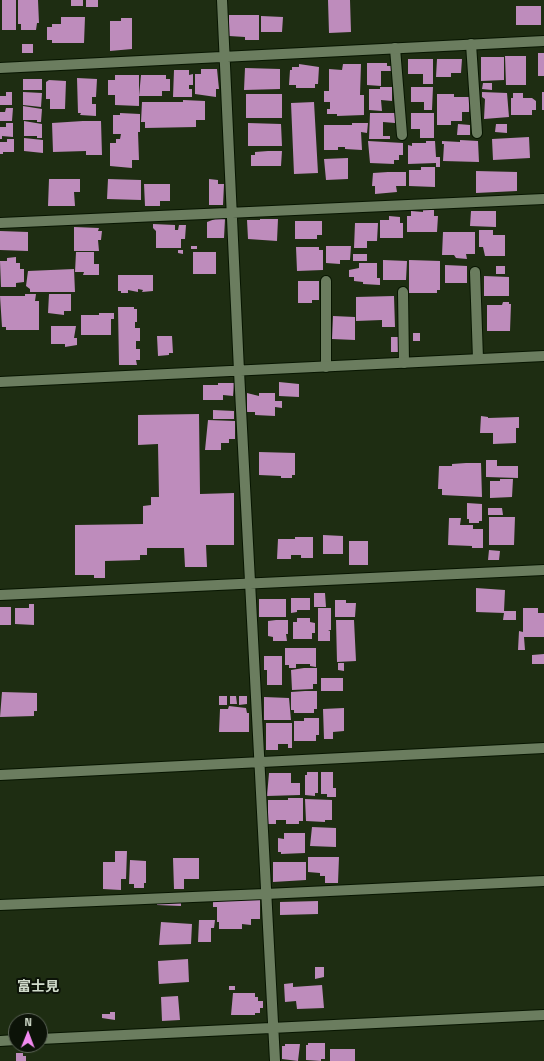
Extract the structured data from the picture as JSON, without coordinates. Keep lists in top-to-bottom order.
{
  "districts": ["富士見"],
  "north": "top"
}
